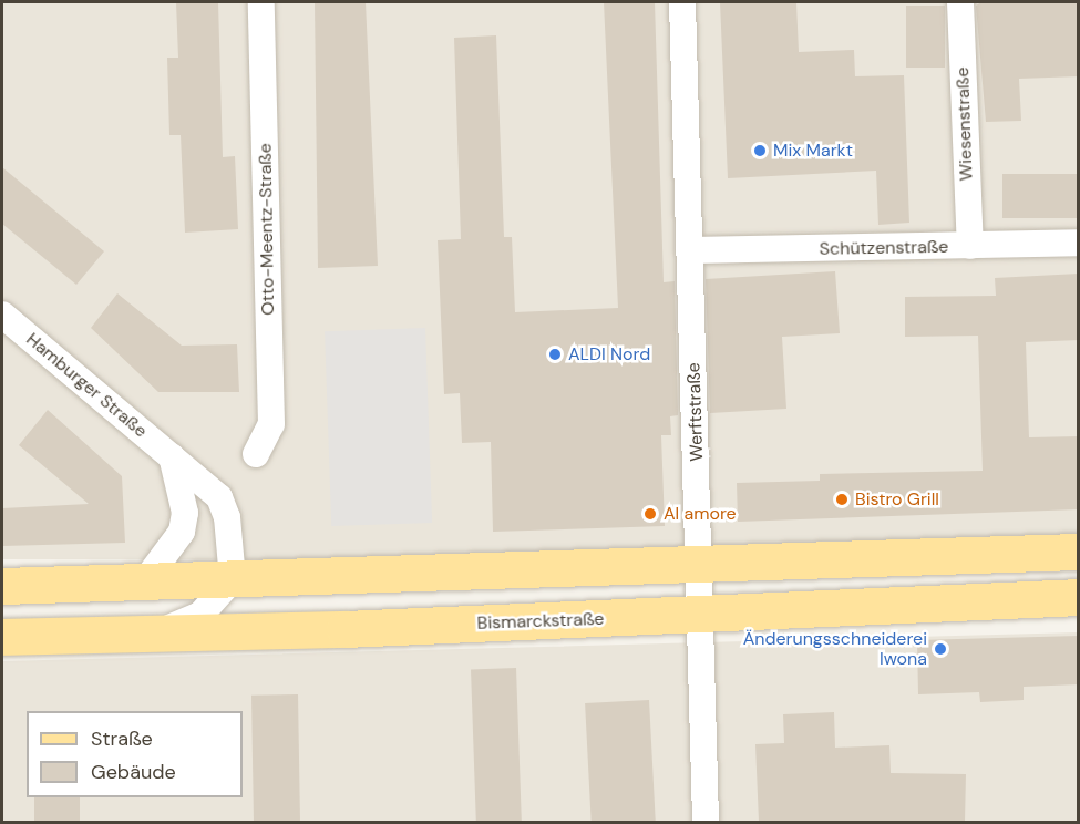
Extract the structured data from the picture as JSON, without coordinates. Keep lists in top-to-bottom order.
{
  "streets": {
    "main road": ["Bismarckstraße"],
    "street": [
      "Wiesenstraße",
      "Otto-Meentz-Straße",
      "Schützenstraße",
      "Hamburger Straße",
      "Werftstraße"
    ]
  },
  "crossings": [
    ["Wiesenstraße", "Schützenstraße"],
    ["Schützenstraße", "Werftstraße"],
    ["Werftstraße", "Bismarckstraße"]
  ],
  "places": [
    "Mix Markt",
    "ALDI Nord",
    "Bistro Grill",
    "Al amore",
    "Änderungsschneiderei Iwona"
  ],
  "legend": ["Straße", "Gebäude"]
}
